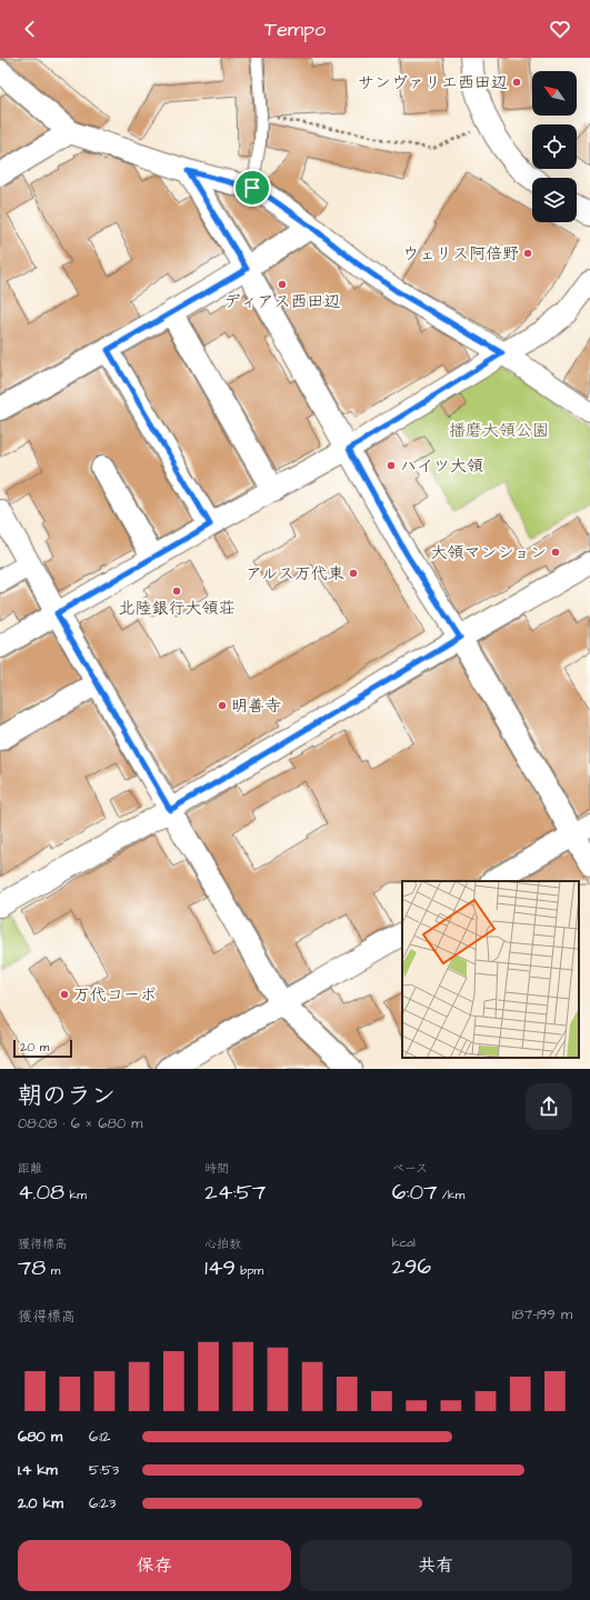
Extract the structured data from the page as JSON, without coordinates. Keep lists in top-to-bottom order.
{
  "parks": ["播磨大領公園"],
  "places": [
    "サンヴァリエ西田辺",
    "ウェリス阿倍野",
    "ディアス西田辺",
    "ハイツ大領",
    "大領マンション",
    "アルス万代東",
    "北陸銀行大領荘",
    "明善寺",
    "万代コーポ"
  ],
  "scale_bar": "20 m",
  "north": "top left",
  "page": {
    "header": "Tempo",
    "scale": "20 m",
    "heading": ["朝のラン", "08:08 · 6 × 680 m"],
    "stats": [
      ["距離", "4.08 km"],
      ["時間", "24:57"],
      ["ペース", "6:07 /km"],
      ["獲得標高", "78 m"],
      ["心拍数", "149 bpm"],
      ["kcal", "296"]
    ],
    "chart": ["獲得標高", "187–199 m"],
    "list": [
      {
        "name": "680 m",
        "note": "6:12"
      },
      {
        "name": "1.4 km",
        "note": "5:53"
      },
      {
        "name": "2.0 km",
        "note": "6:23"
      }
    ],
    "buttons": ["保存", "共有"]
  }
}
